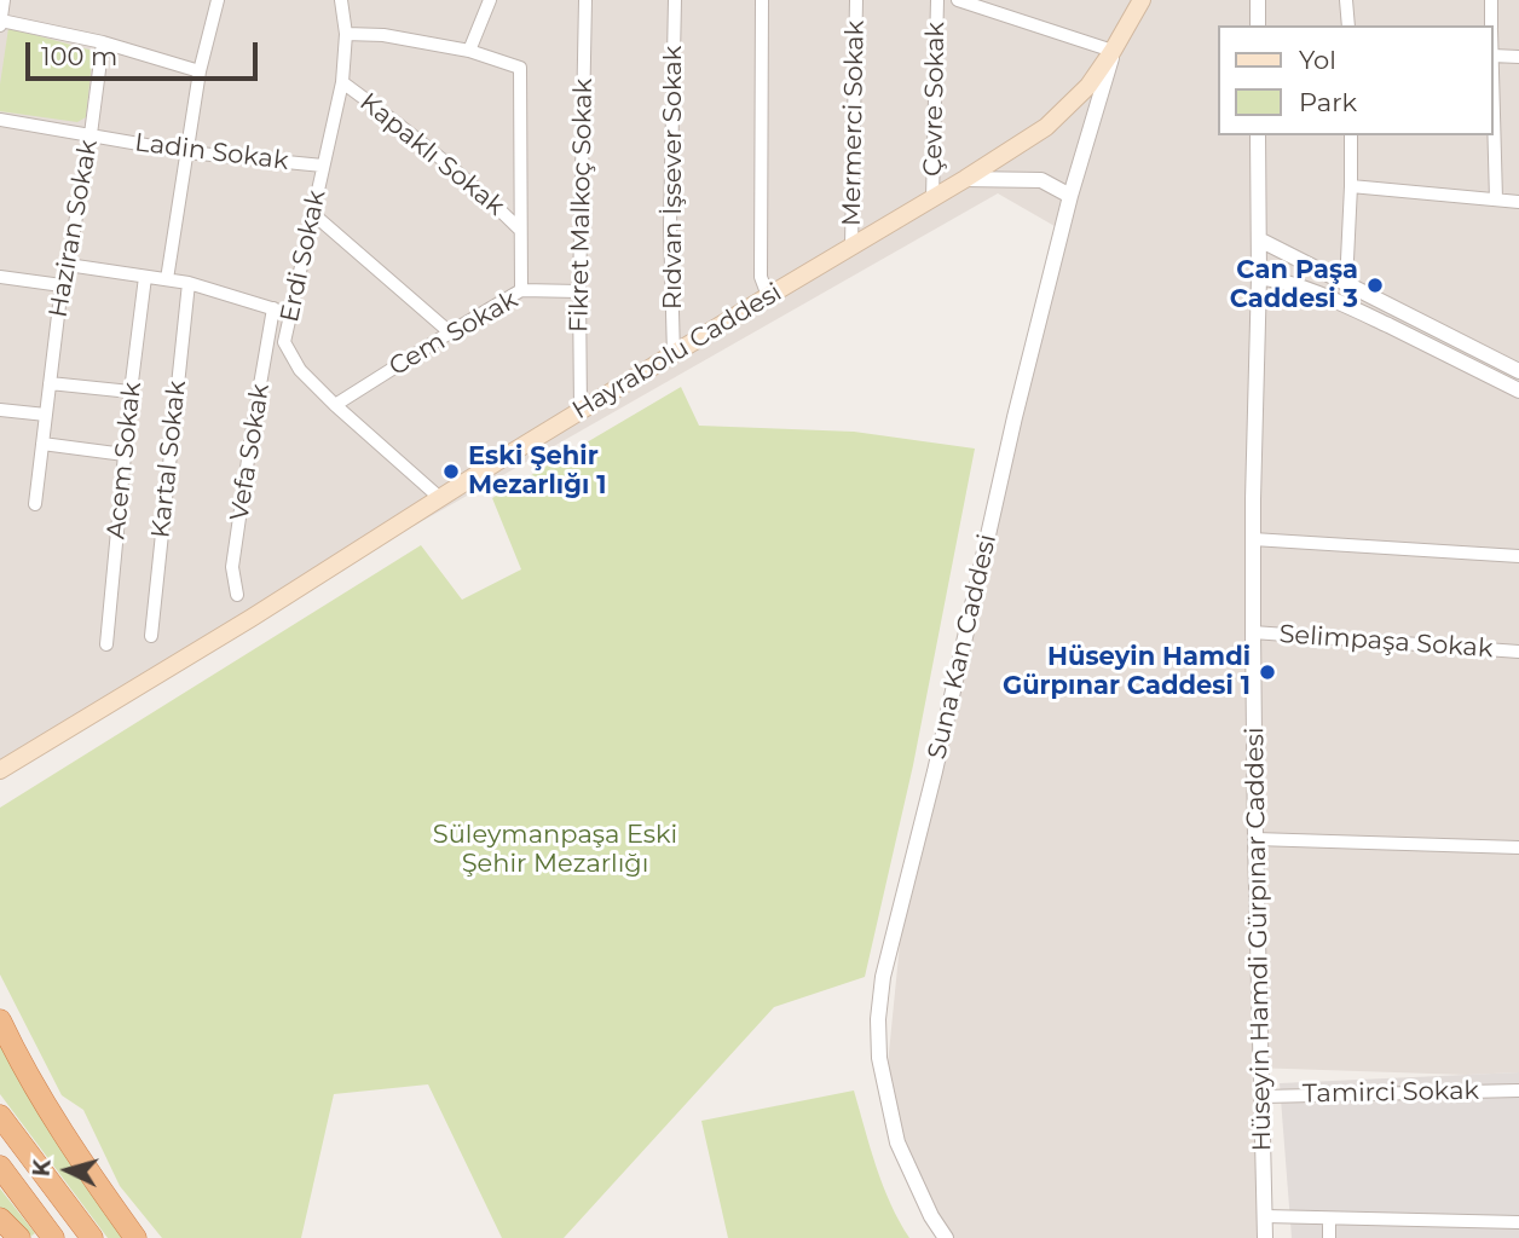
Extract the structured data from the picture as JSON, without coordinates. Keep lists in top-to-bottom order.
{
  "streets": {
    "main road": ["Hayrabolu Caddesi"],
    "street": [
      "Çevre Sokak",
      "Mermerci Sokak",
      "Ladin Sokak",
      "Kapaklı Sokak",
      "Rıdvan İşsever Sokak",
      "Fikret Malkoç Sokak",
      "Haziran Sokak",
      "Erdi Sokak",
      "Cem Sokak",
      "Vefa Sokak",
      "Kartal Sokak",
      "Acem Sokak",
      "Selimpaşa Sokak",
      "Suna Kan Caddesi",
      "Hüseyin Hamdi Gürpınar Caddesi",
      "Tamirci Sokak"
    ]
  },
  "crossings": [
    ["Çevre Sokak", "Hayrabolu Caddesi"],
    ["Mermerci Sokak", "Hayrabolu Caddesi"],
    ["Ladin Sokak", "Haziran Sokak"],
    ["Ladin Sokak", "Erdi Sokak"],
    ["Kapaklı Sokak", "Erdi Sokak"],
    ["Rıdvan İşsever Sokak", "Hayrabolu Caddesi"],
    ["Fikret Malkoç Sokak", "Cem Sokak"],
    ["Fikret Malkoç Sokak", "Hayrabolu Caddesi"],
    ["Erdi Sokak", "Cem Sokak"],
    ["Erdi Sokak", "Hayrabolu Caddesi"],
    ["Hayrabolu Caddesi", "Suna Kan Caddesi"],
    ["Selimpaşa Sokak", "Hüseyin Hamdi Gürpınar Caddesi"],
    ["Hüseyin Hamdi Gürpınar Caddesi", "Tamirci Sokak"]
  ],
  "parks": ["Süleymanpaşa Eski Şehir Mezarlığı"],
  "places": ["Can Paşa Caddesi 3", "Eski Şehir Mezarlığı 1", "Hüseyin Hamdi Gürpınar Caddesi 1"],
  "legend": ["Yol", "Park"],
  "scale_bar": "100 m",
  "north": "left"
}
